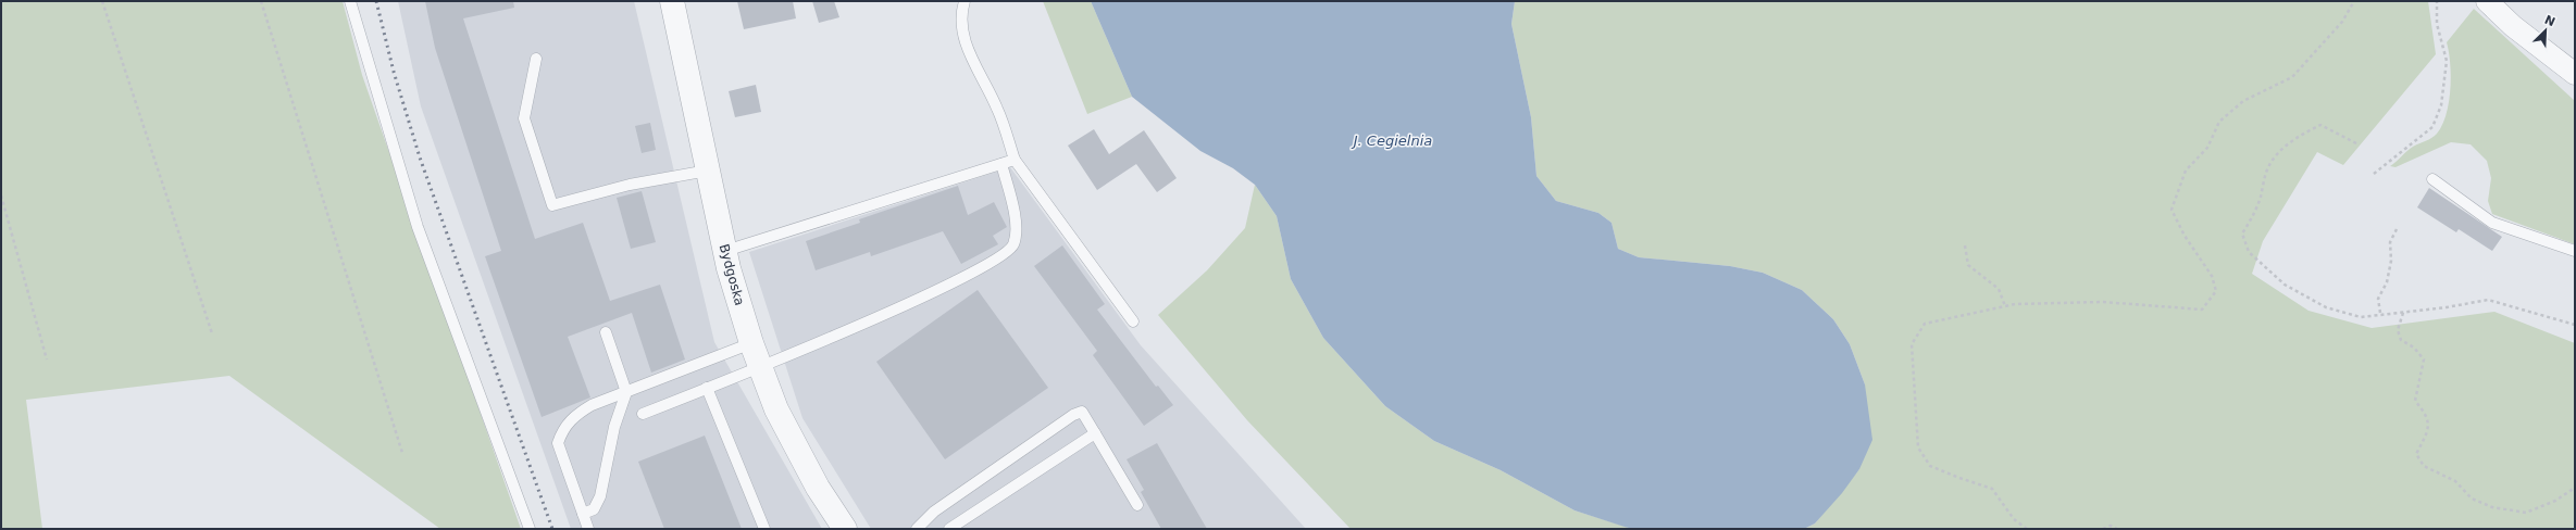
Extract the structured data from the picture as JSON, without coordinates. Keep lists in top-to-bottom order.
{
  "streets": {
    "street": ["Bydgoska"]
  },
  "water": ["J. Cegielnia"],
  "north": "top right"
}
